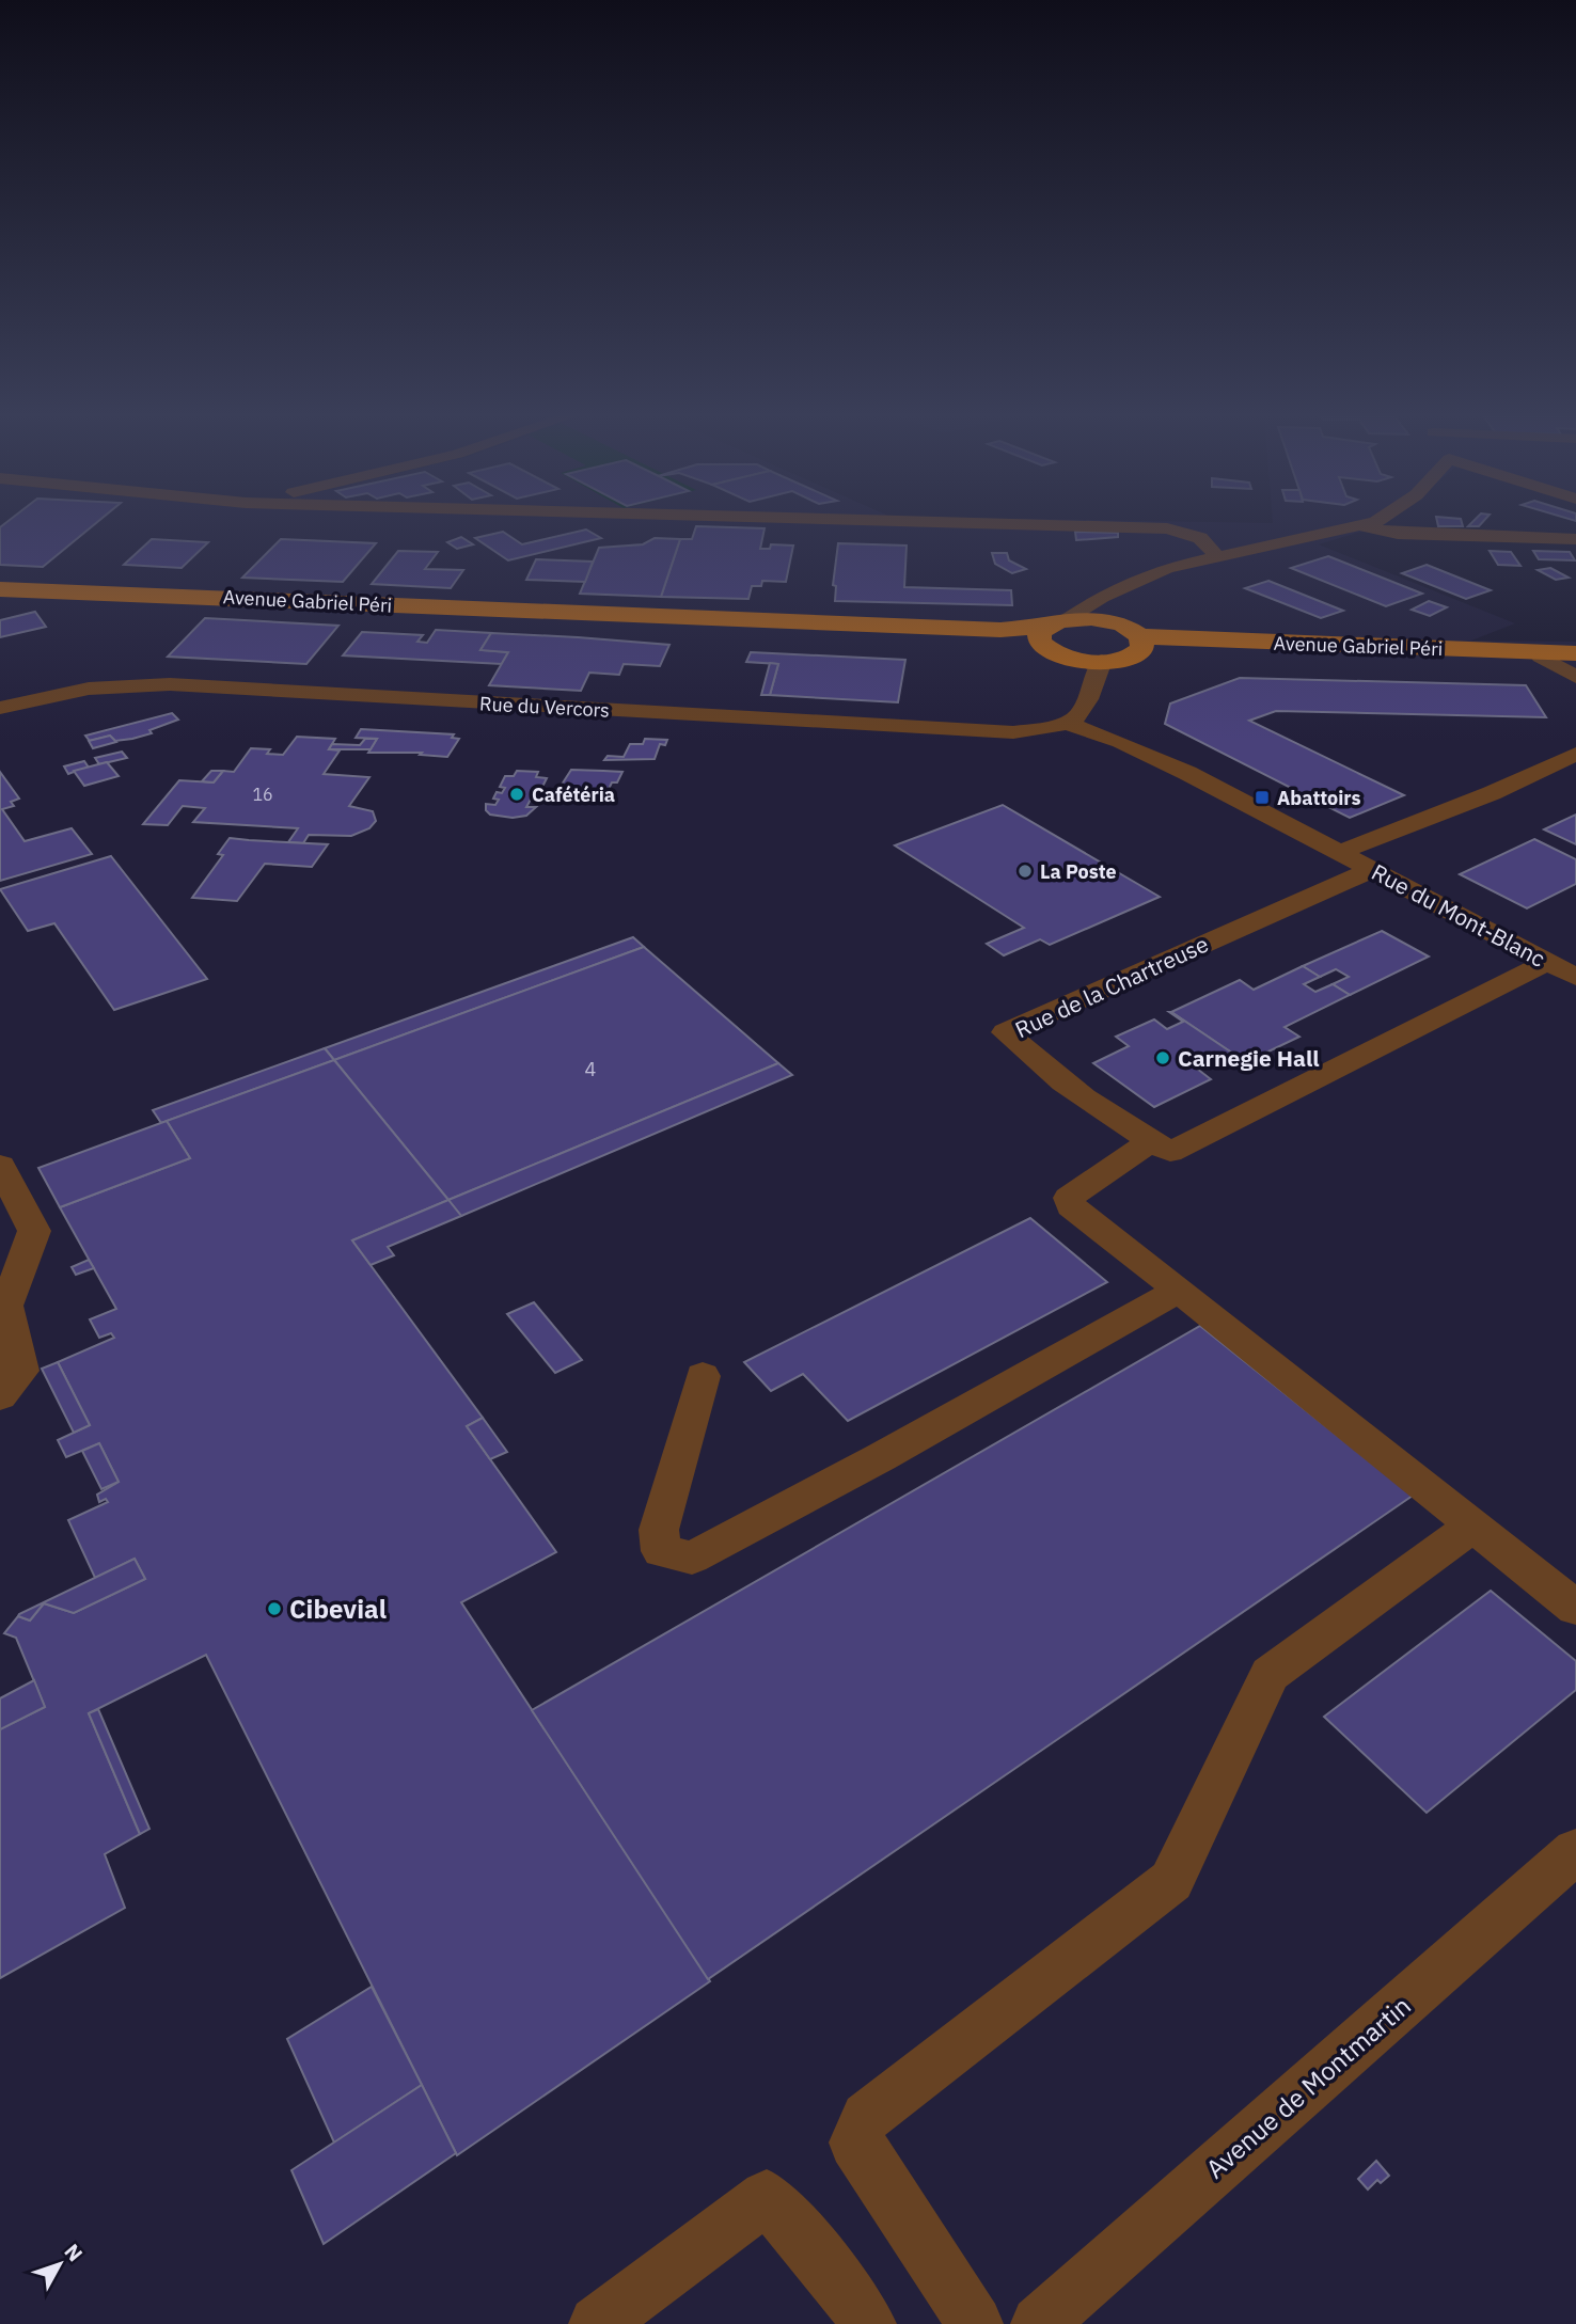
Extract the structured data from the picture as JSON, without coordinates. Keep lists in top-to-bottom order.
{
  "streets": {
    "main road": ["Avenue Gabriel Péri"],
    "street": [
      "Rue du Vercors",
      "Rue du Mont-Blanc",
      "Rue de la Chartreuse",
      "Avenue de Montmartin"
    ]
  },
  "crossings": [
    ["Rue du Vercors", "Rue du Mont-Blanc"],
    ["Rue du Mont-Blanc", "Rue de la Chartreuse"]
  ],
  "places": {
    "other": [
      "Cafétéria",
      "La Poste",
      "Carnegie Hall",
      "Cibevial"
    ],
    "transit": ["Abattoirs"]
  },
  "house_numbers": ["16", "4"],
  "north": "top right"
}
